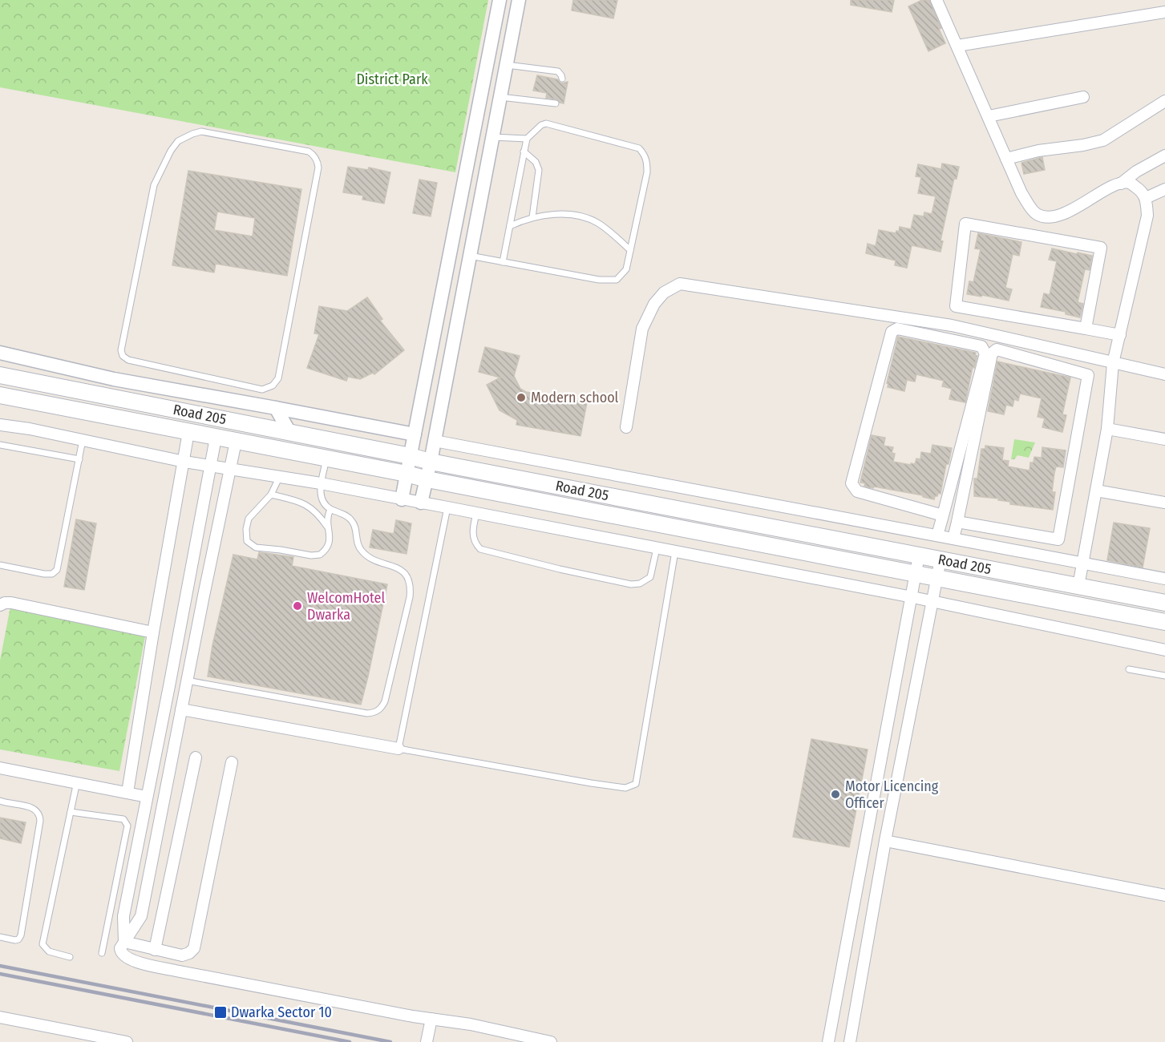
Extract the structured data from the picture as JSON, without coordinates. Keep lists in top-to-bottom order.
{
  "streets": {
    "main road": ["Road 205"]
  },
  "parks": ["District Park"],
  "places": {
    "other": ["Modern school", "WelcomHotel Dwarka", "Motor Licencing Officer"],
    "transit": ["Dwarka Sector 10"]
  }
}
